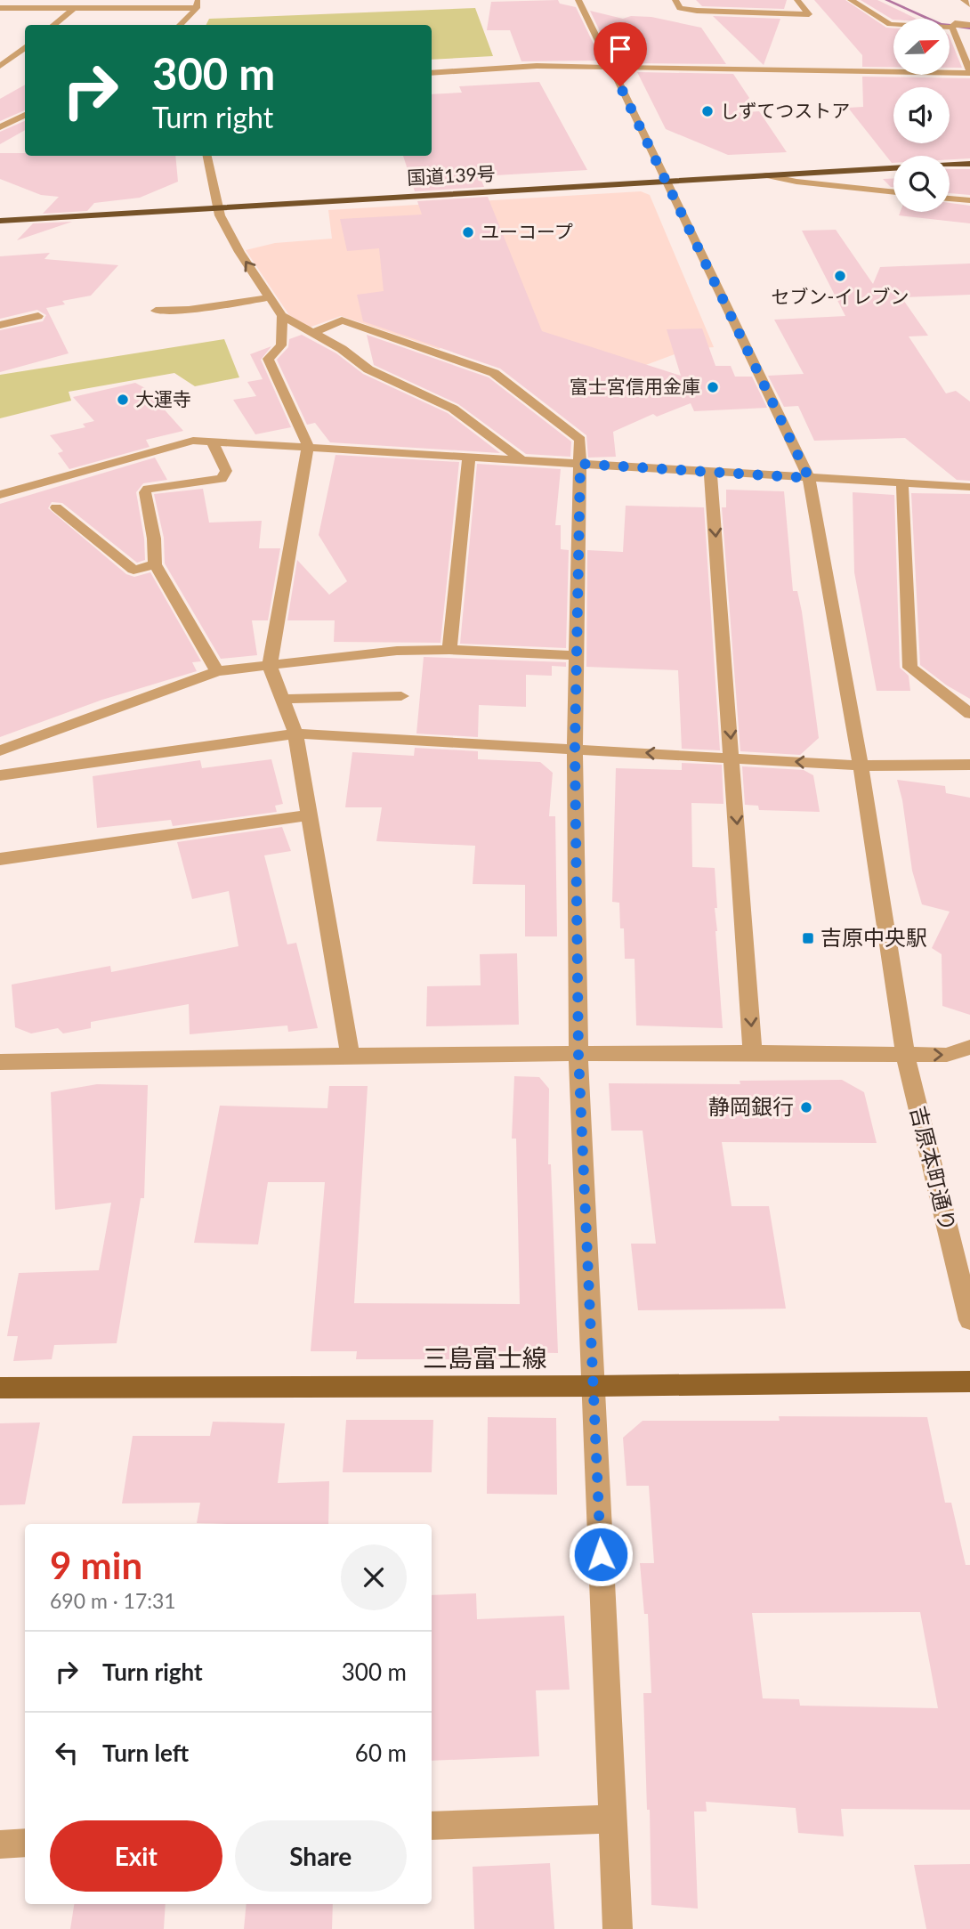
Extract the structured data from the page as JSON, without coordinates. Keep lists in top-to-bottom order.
{
  "streets": {
    "highway": ["国道139号"],
    "main road": ["三島富士線"],
    "street": ["吉原本町通り"]
  },
  "crossings": [
    ["国道139号", "吉原本町通り"]
  ],
  "places": {
    "other": [
      "しずてつストア",
      "ユーコープ",
      "セブン-イレブン",
      "富士宮信用金庫",
      "大運寺",
      "静岡銀行"
    ],
    "transit": ["吉原中央駅"]
  },
  "north": "right",
  "page": {
    "turn": ["300 m", "Turn right"],
    "heading": ["9 min", "690 m · 17:31"],
    "list": [
      {
        "name": "Turn right",
        "value": "300 m"
      },
      {
        "name": "Turn left",
        "value": "60 m"
      }
    ],
    "buttons": ["Exit", "Share"]
  }
}
